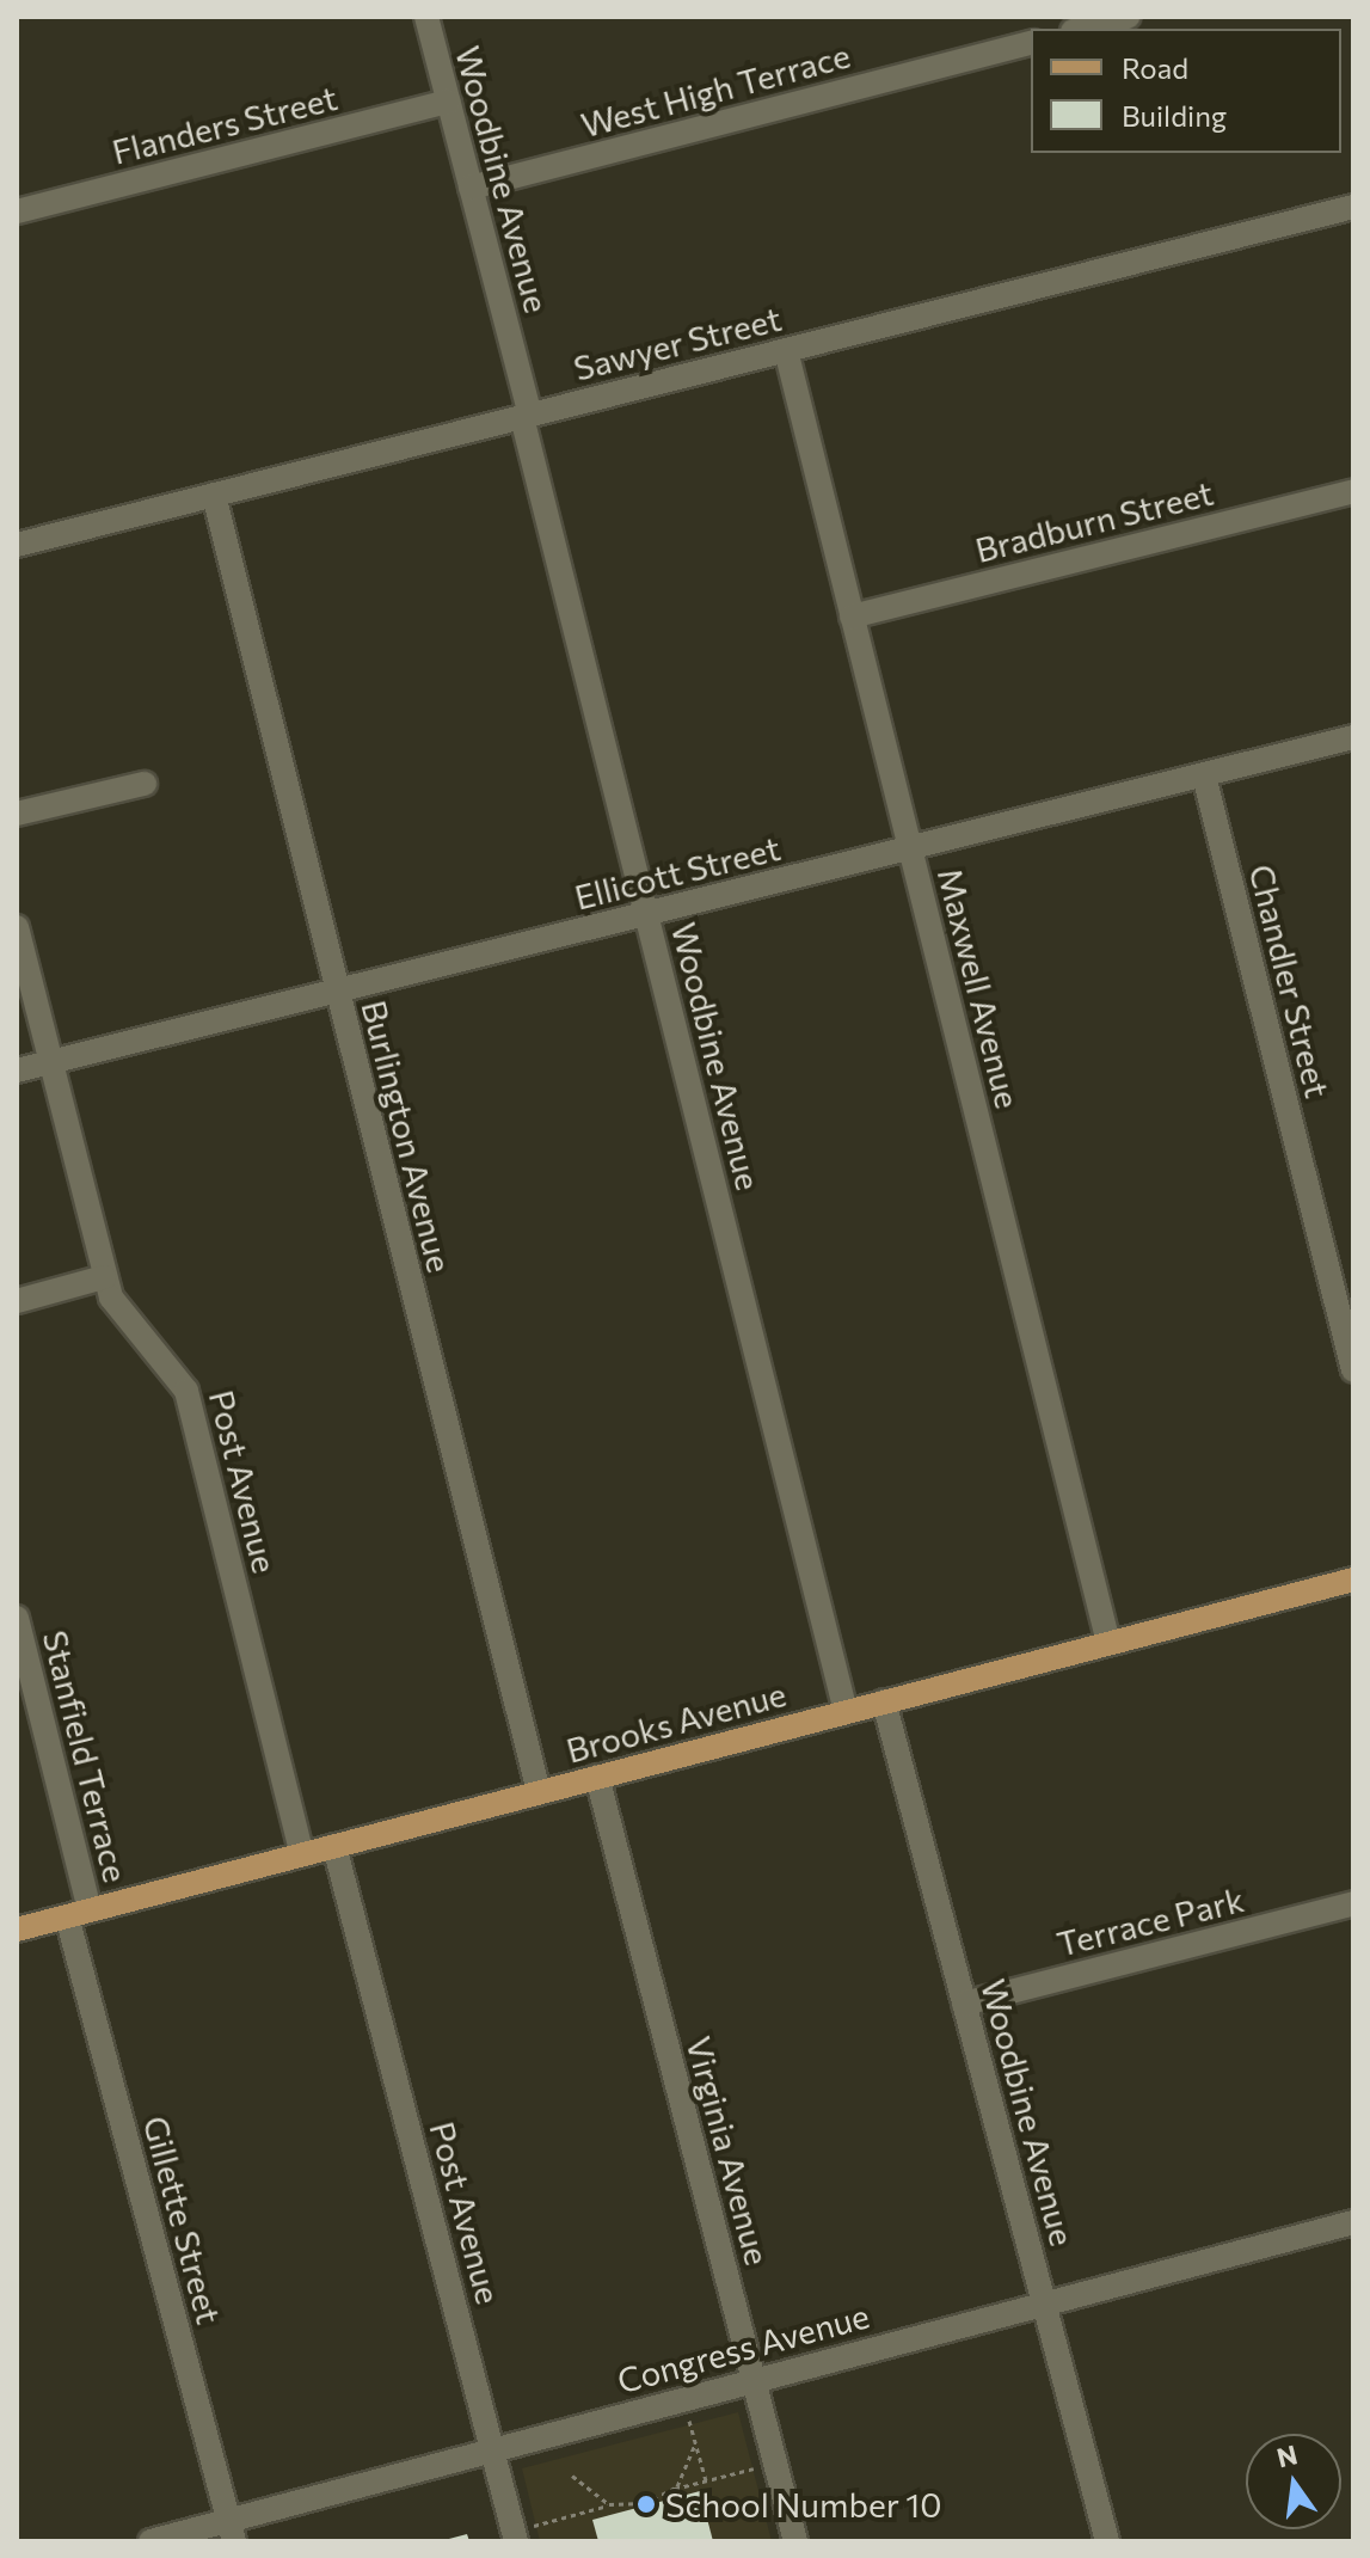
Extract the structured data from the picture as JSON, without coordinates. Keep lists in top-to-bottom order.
{
  "streets": {
    "main road": ["Brooks Avenue"],
    "street": [
      "West High Terrace",
      "Flanders Street",
      "Woodbine Avenue",
      "Sawyer Street",
      "Bradburn Street",
      "Ellicott Street",
      "Chandler Street",
      "Maxwell Avenue",
      "Burlington Avenue",
      "Post Avenue",
      "Stanfield Terrace",
      "Terrace Park",
      "Virginia Avenue",
      "Gillette Street",
      "Congress Avenue"
    ]
  },
  "crossings": [
    ["West High Terrace", "Woodbine Avenue"],
    ["Flanders Street", "Woodbine Avenue"],
    ["Woodbine Avenue", "Sawyer Street"],
    ["Woodbine Avenue", "Ellicott Street"],
    ["Woodbine Avenue", "Brooks Avenue"],
    ["Woodbine Avenue", "Terrace Park"],
    ["Woodbine Avenue", "Congress Avenue"],
    ["Sawyer Street", "Maxwell Avenue"],
    ["Sawyer Street", "Burlington Avenue"],
    ["Bradburn Street", "Maxwell Avenue"],
    ["Ellicott Street", "Chandler Street"],
    ["Ellicott Street", "Maxwell Avenue"],
    ["Ellicott Street", "Burlington Avenue"],
    ["Ellicott Street", "Post Avenue"],
    ["Maxwell Avenue", "Brooks Avenue"],
    ["Burlington Avenue", "Brooks Avenue"],
    ["Post Avenue", "Brooks Avenue"],
    ["Post Avenue", "Congress Avenue"],
    ["Brooks Avenue", "Stanfield Terrace"],
    ["Brooks Avenue", "Virginia Avenue"],
    ["Brooks Avenue", "Gillette Street"],
    ["Stanfield Terrace", "Gillette Street"],
    ["Virginia Avenue", "Congress Avenue"],
    ["Gillette Street", "Congress Avenue"]
  ],
  "places": ["School Number 10"],
  "legend": ["Road", "Building"],
  "north": "top"
}
